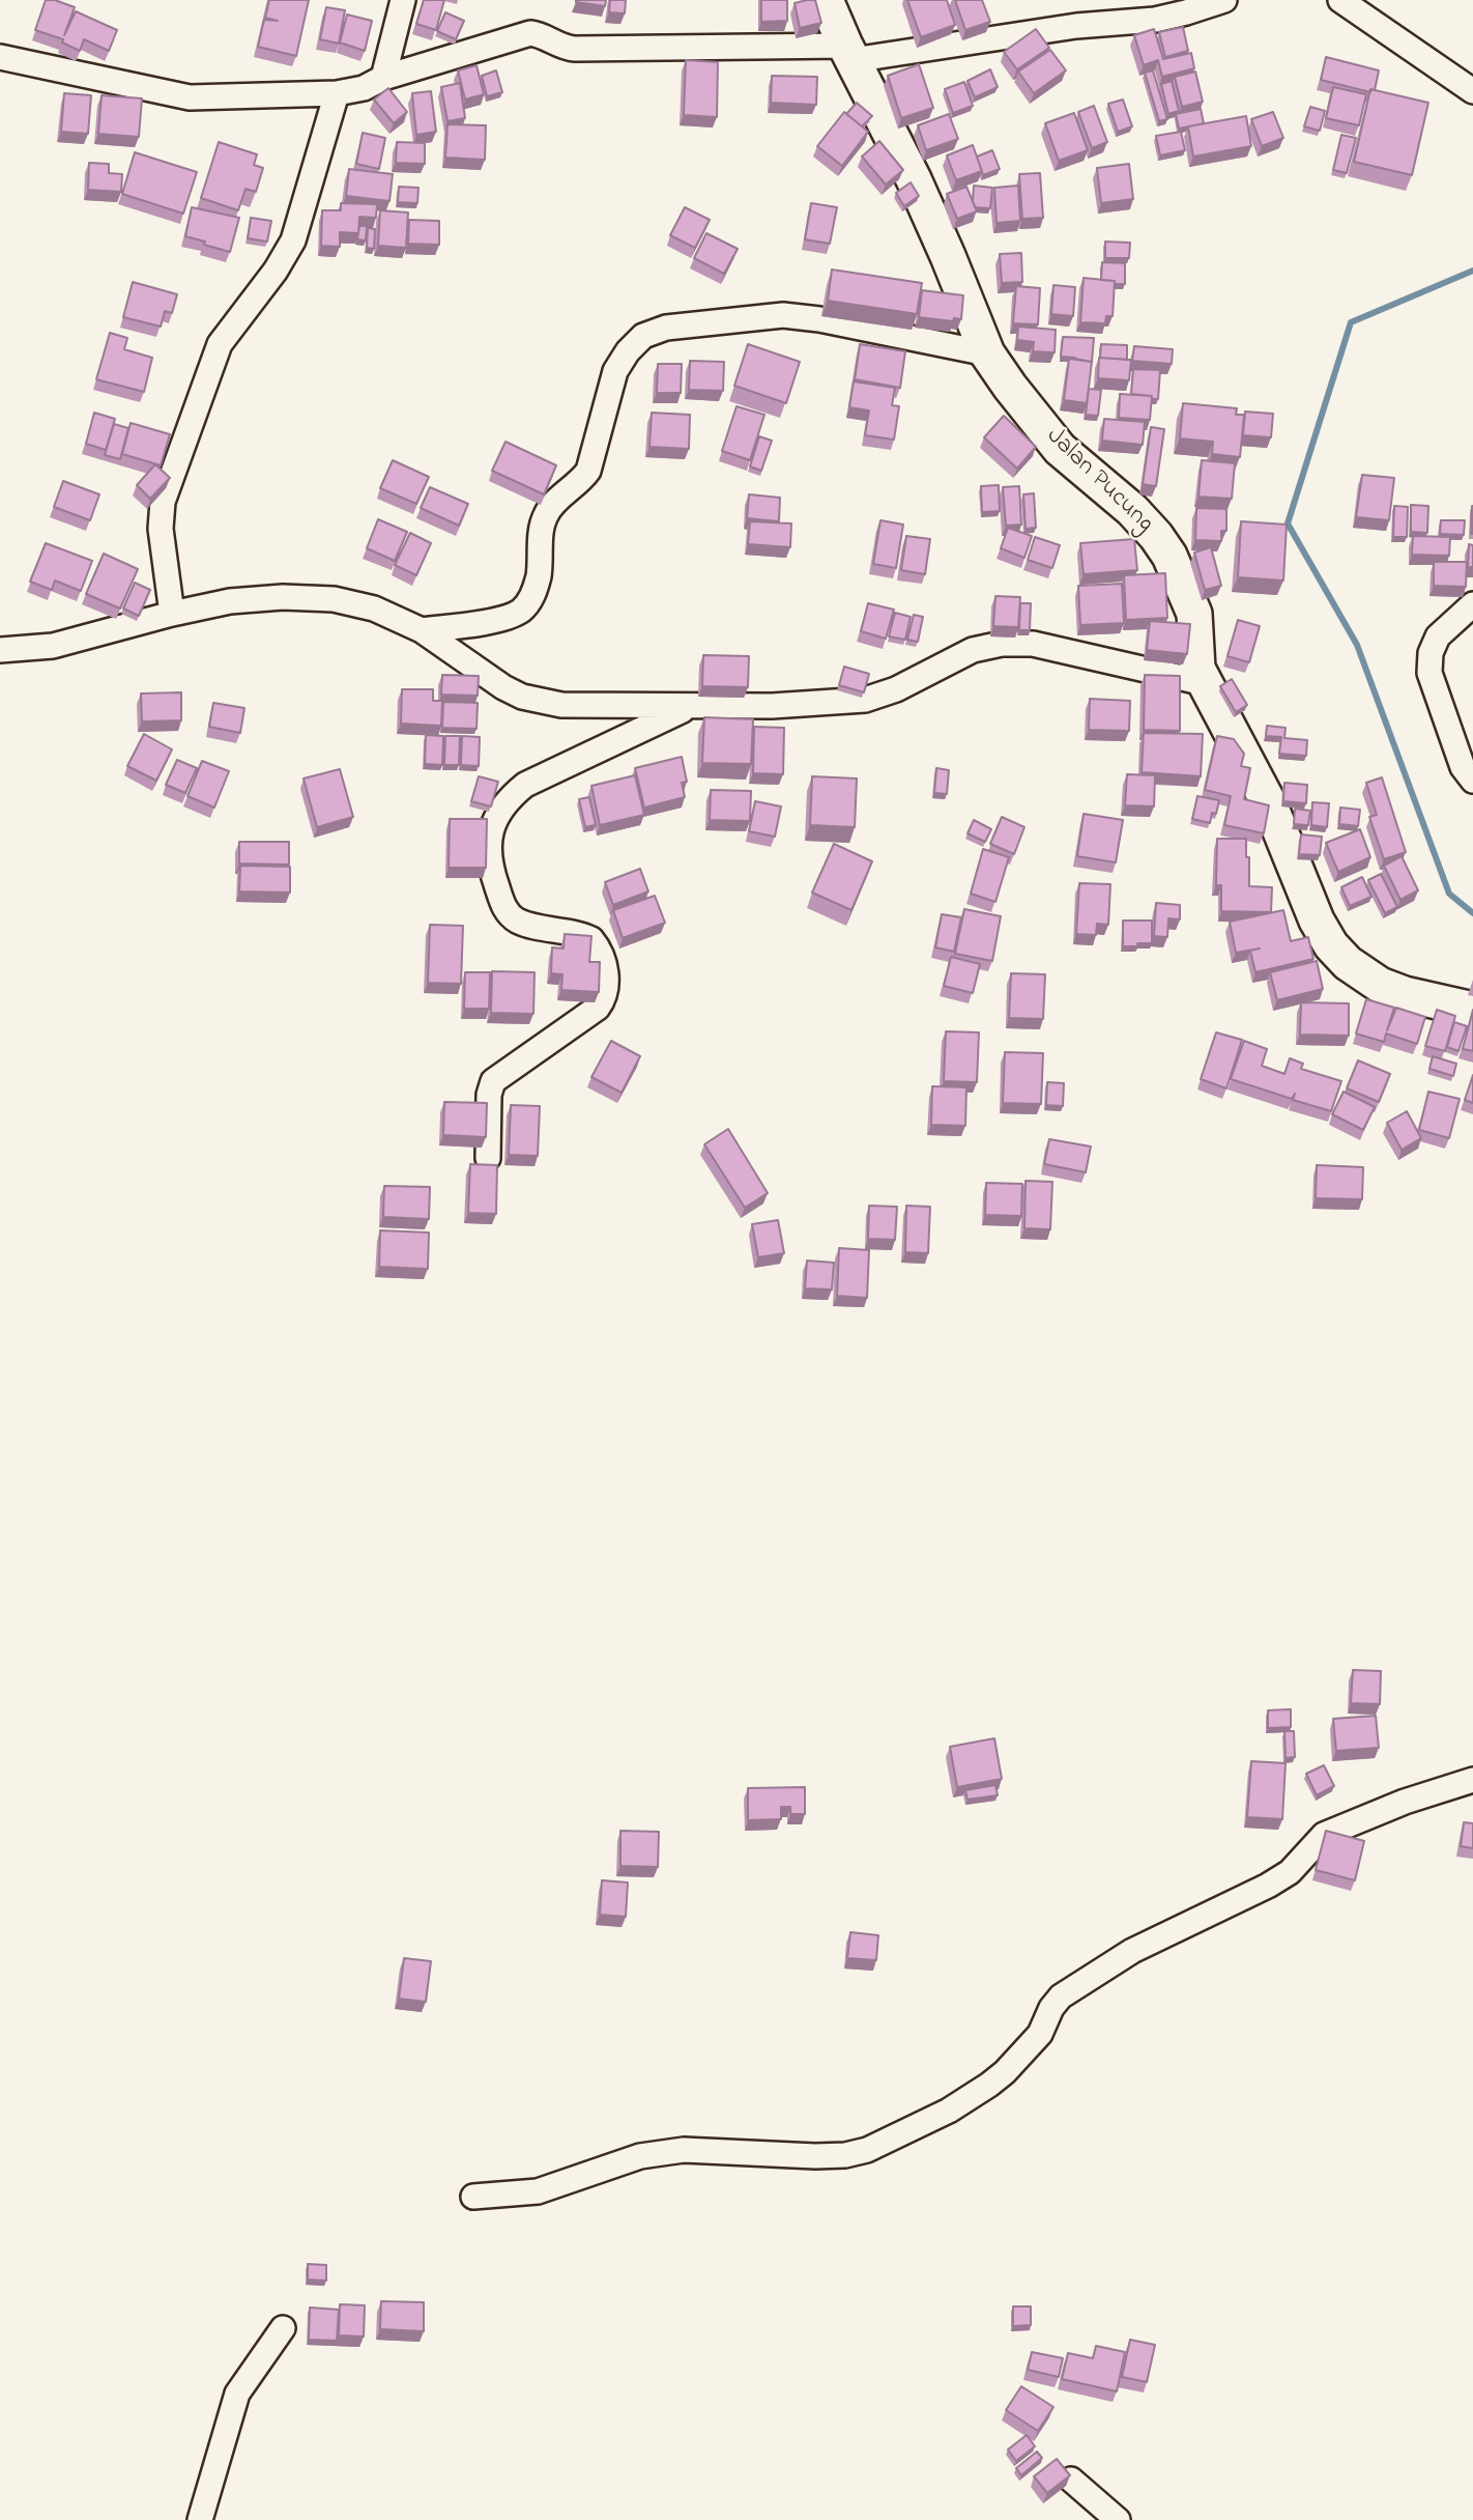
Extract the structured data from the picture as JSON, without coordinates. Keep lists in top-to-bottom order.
{
  "streets": {
    "main road": ["Jalan Pucung"]
  }
}
